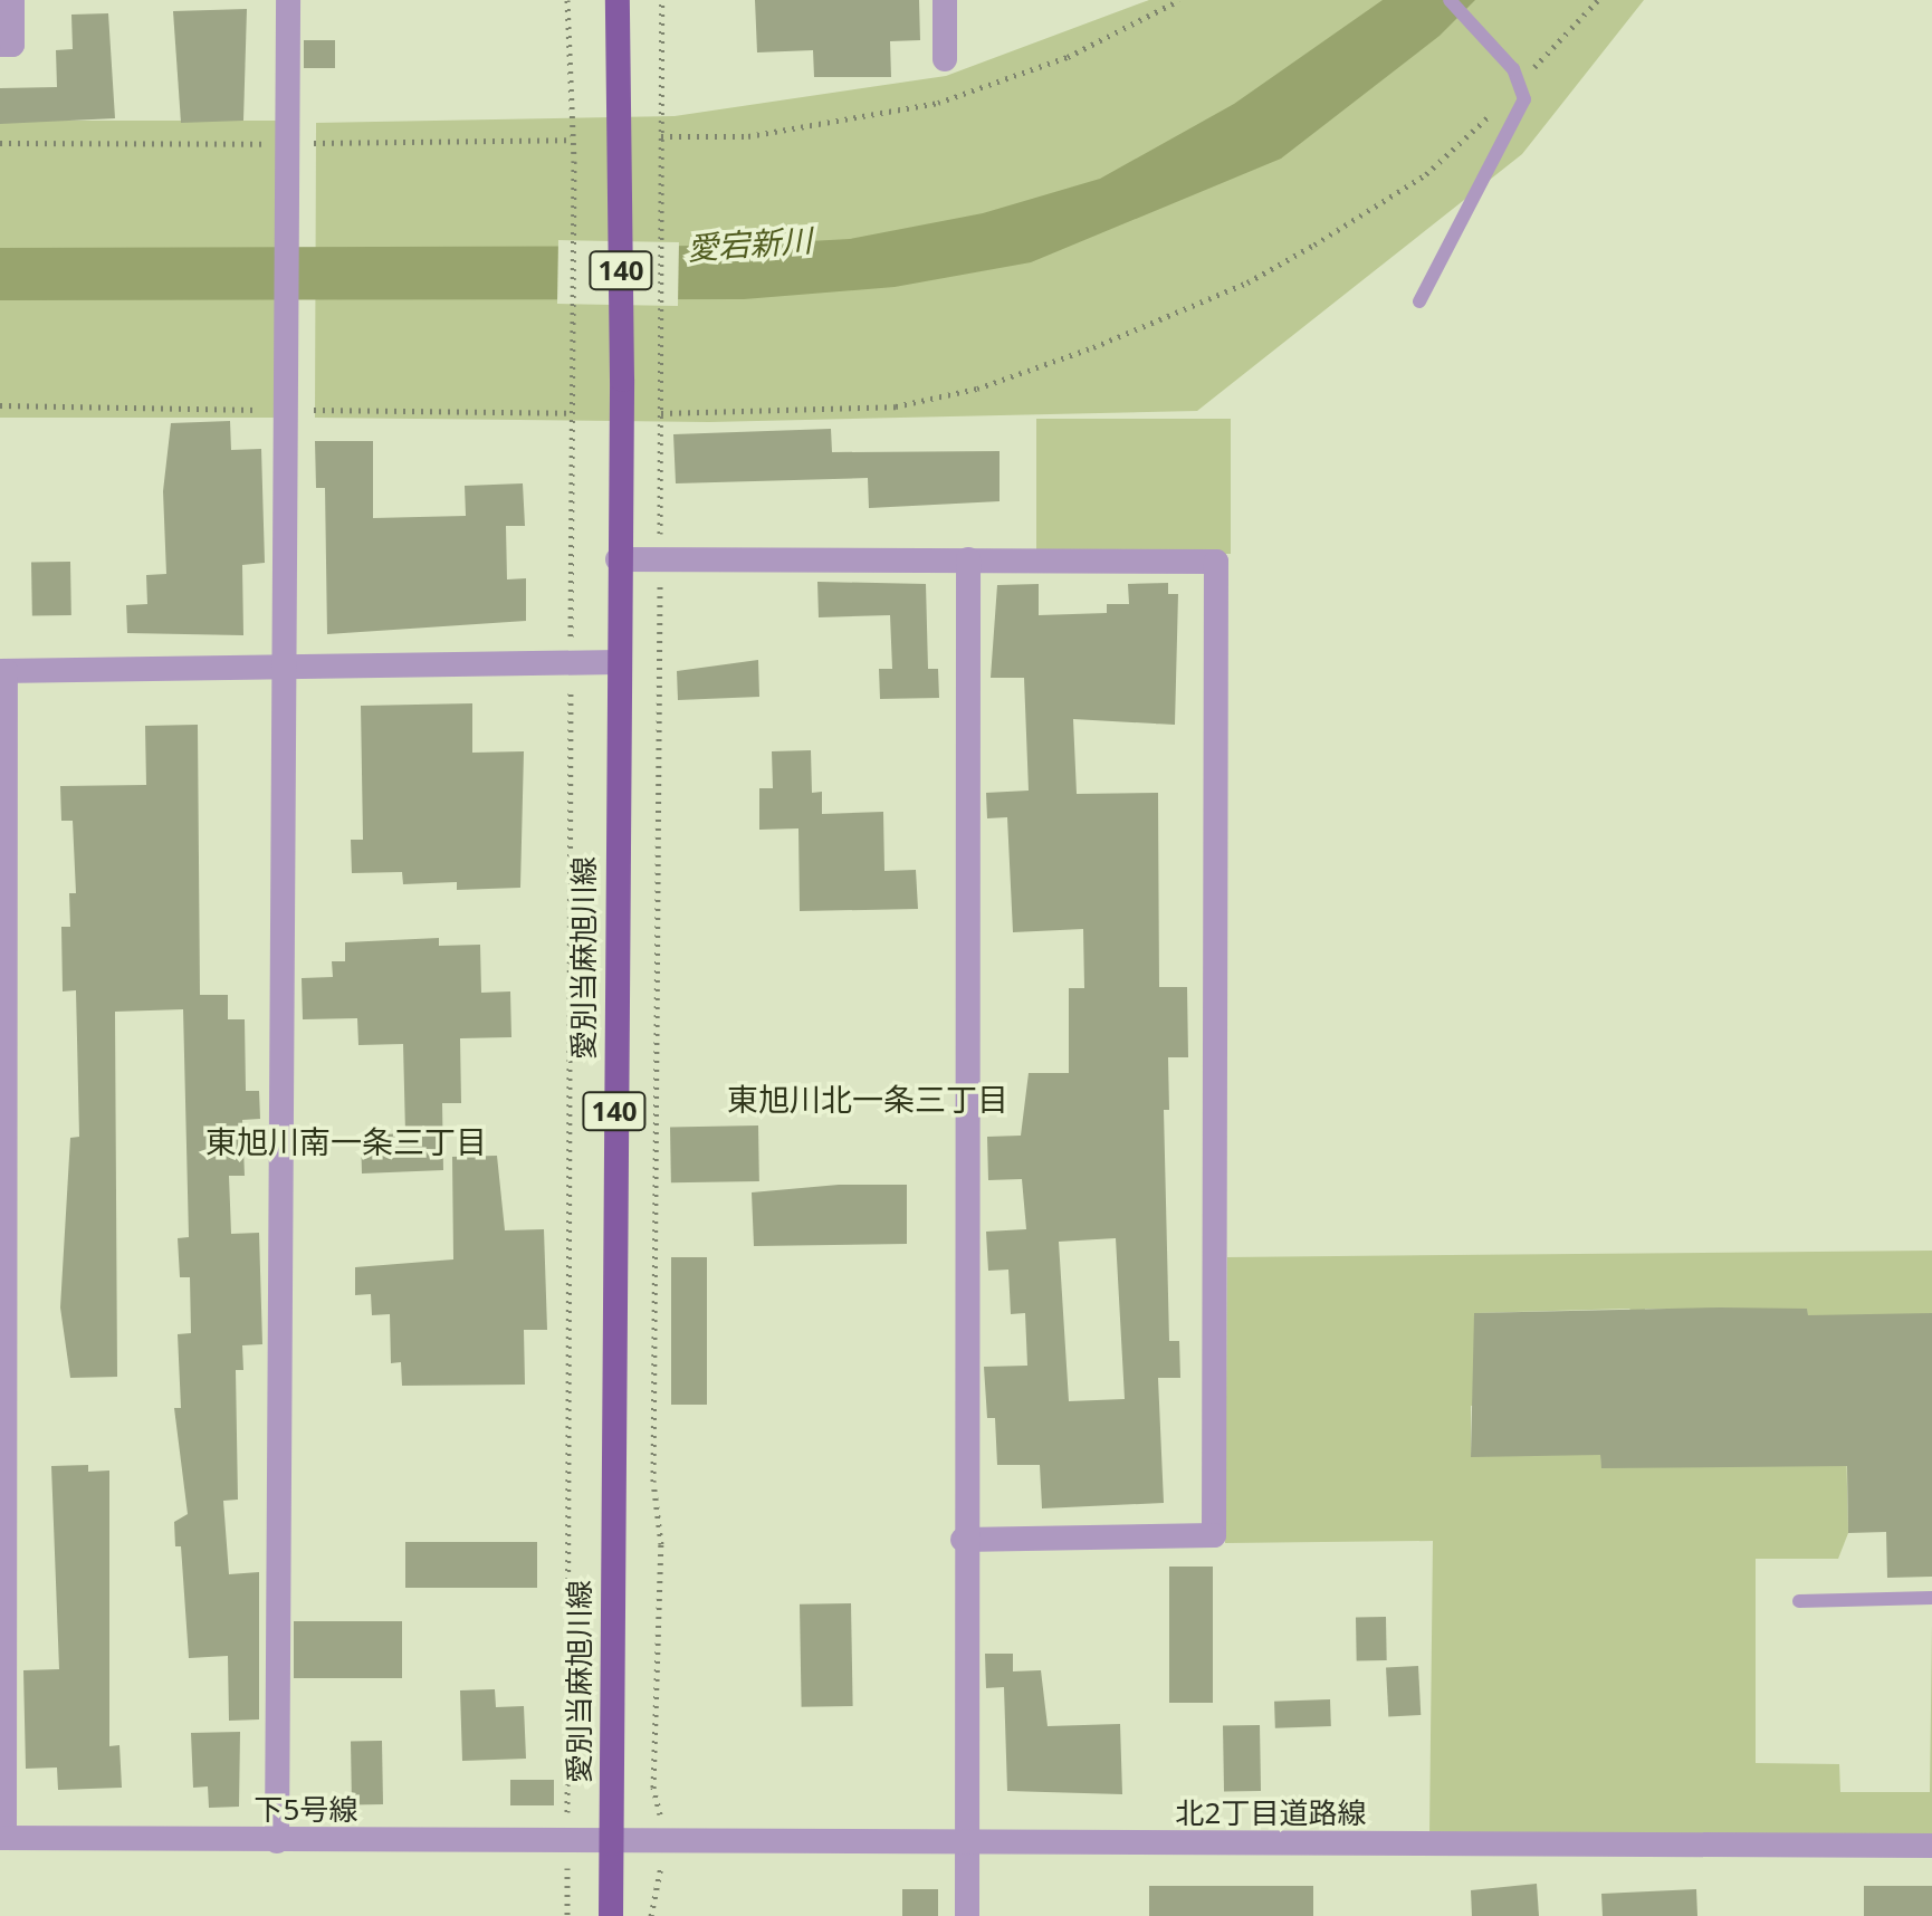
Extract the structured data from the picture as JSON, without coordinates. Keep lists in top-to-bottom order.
{
  "streets": {
    "main road": ["140", "愛別当麻旭川線"],
    "street": ["下5号線", "北2丁目道路線"]
  },
  "crossings": [
    ["愛別当麻旭川線", "下5号線"],
    ["愛別当麻旭川線", "北2丁目道路線"],
    ["下5号線", "北2丁目道路線"]
  ],
  "districts": ["東旭川北一条三丁目", "東旭川南一条三丁目"],
  "water": ["愛宕新川"]
}
